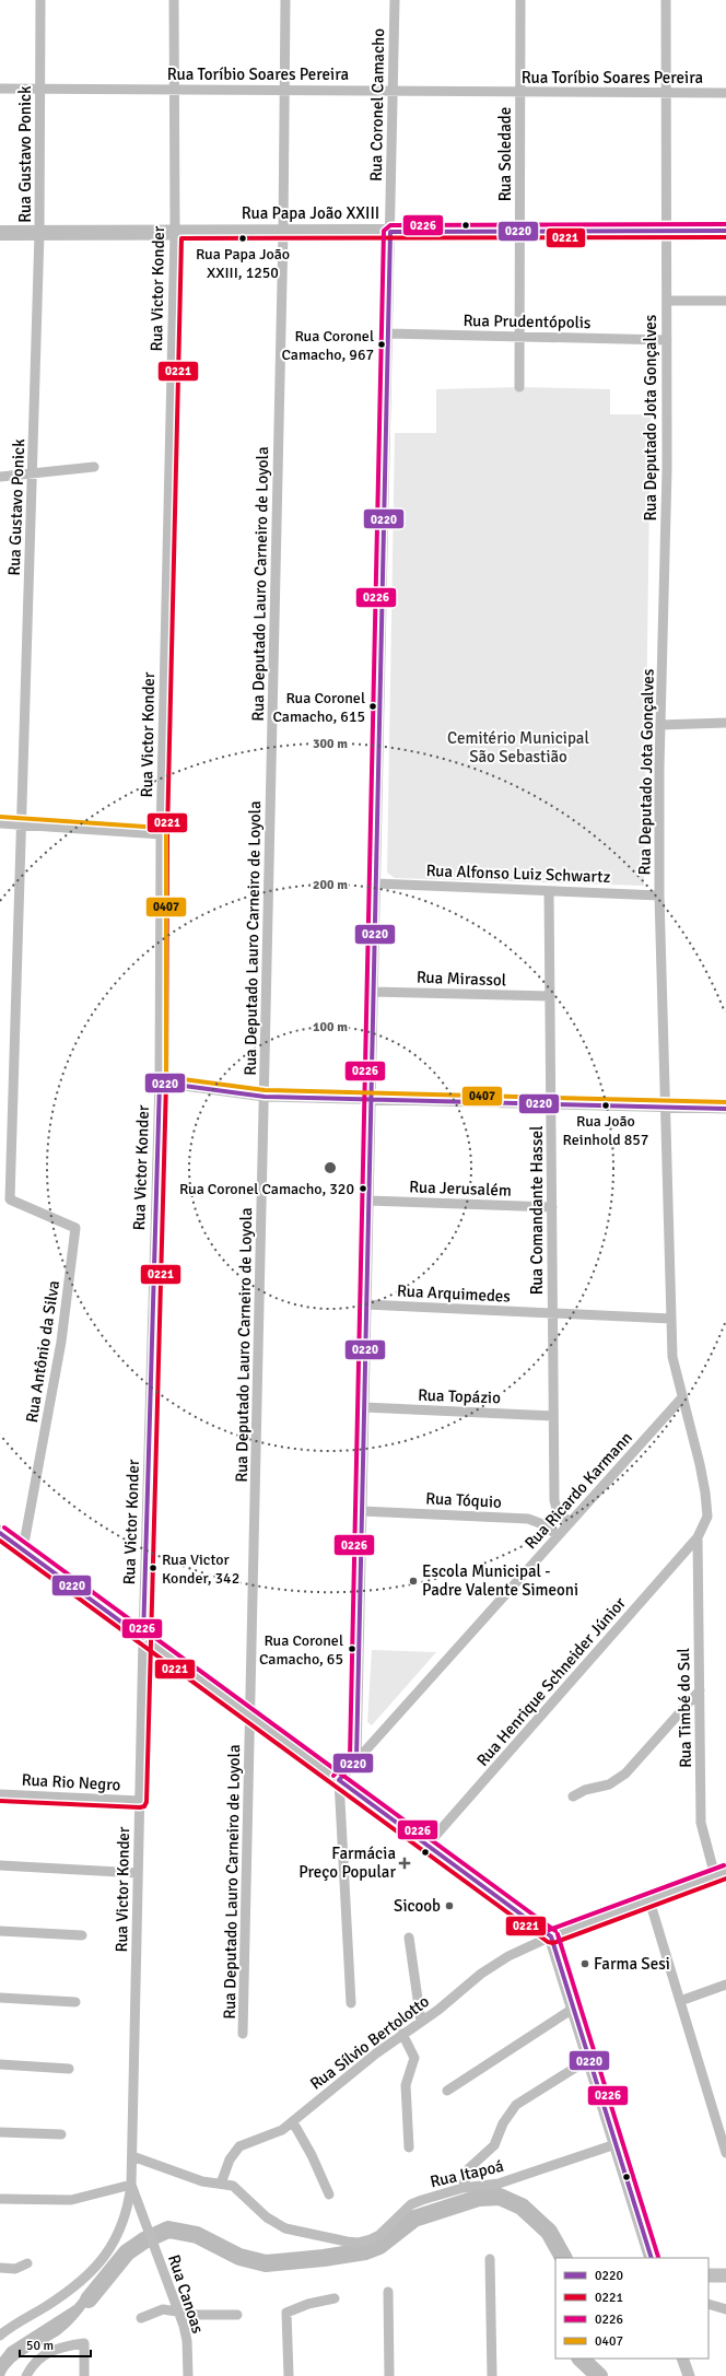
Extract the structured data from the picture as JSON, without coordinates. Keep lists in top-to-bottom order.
{
  "streets": {
    "main road": ["Rua Papa João XXIII"],
    "street": [
      "Rua Toríbio Soares Pereira",
      "Rua Coronel Camacho",
      "Rua Gustavo Ponick",
      "Rua Soledade",
      "Rua Victor Konder",
      "Rua Prudentópolis",
      "Rua Deputado Jota Gonçalves",
      "Rua Deputado Lauro Carneiro de Loyola",
      "Rua Alfonso Luiz Schwartz",
      "Rua Mirassol",
      "Rua Jerusalém",
      "Rua Comandante Hassel",
      "Rua Arquimedes",
      "Rua Antônio da Silva",
      "Rua Topázio",
      "Rua Ricardo Karmann",
      "Rua Tóquio",
      "Rua Henrique Schneider Júnior",
      "Rua Timbé do Sul",
      "Rua Rio Negro",
      "Rua Sílvio Bertolotto",
      "Rua Itapoá",
      "Rua Canoas"
    ]
  },
  "crossings": [
    ["Rua Toríbio Soares Pereira", "Rua Coronel Camacho"],
    ["Rua Toríbio Soares Pereira", "Rua Gustavo Ponick"],
    ["Rua Toríbio Soares Pereira", "Rua Soledade"],
    ["Rua Toríbio Soares Pereira", "Rua Victor Konder"],
    ["Rua Toríbio Soares Pereira", "Rua Deputado Jota Gonçalves"],
    ["Rua Toríbio Soares Pereira", "Rua Deputado Lauro Carneiro de Loyola"],
    ["Rua Coronel Camacho", "Rua Papa João XXIII"],
    ["Rua Coronel Camacho", "Rua Prudentópolis"],
    ["Rua Coronel Camacho", "Rua Alfonso Luiz Schwartz"],
    ["Rua Coronel Camacho", "Rua Mirassol"],
    ["Rua Coronel Camacho", "Rua Jerusalém"],
    ["Rua Coronel Camacho", "Rua Arquimedes"],
    ["Rua Coronel Camacho", "Rua Topázio"],
    ["Rua Coronel Camacho", "Rua Ricardo Karmann"],
    ["Rua Coronel Camacho", "Rua Tóquio"],
    ["Rua Gustavo Ponick", "Rua Papa João XXIII"],
    ["Rua Gustavo Ponick", "Rua Antônio da Silva"],
    ["Rua Soledade", "Rua Papa João XXIII"],
    ["Rua Soledade", "Rua Prudentópolis"],
    ["Rua Papa João XXIII", "Rua Victor Konder"],
    ["Rua Papa João XXIII", "Rua Deputado Jota Gonçalves"],
    ["Rua Papa João XXIII", "Rua Deputado Lauro Carneiro de Loyola"],
    ["Rua Victor Konder", "Rua Rio Negro"],
    ["Rua Victor Konder", "Rua Canoas"],
    ["Rua Prudentópolis", "Rua Deputado Jota Gonçalves"],
    ["Rua Deputado Jota Gonçalves", "Rua Alfonso Luiz Schwartz"],
    ["Rua Deputado Jota Gonçalves", "Rua Arquimedes"],
    ["Rua Deputado Jota Gonçalves", "Rua Ricardo Karmann"],
    ["Rua Deputado Jota Gonçalves", "Rua Henrique Schneider Júnior"],
    ["Rua Deputado Jota Gonçalves", "Rua Timbé do Sul"],
    ["Rua Alfonso Luiz Schwartz", "Rua Comandante Hassel"],
    ["Rua Mirassol", "Rua Comandante Hassel"],
    ["Rua Jerusalém", "Rua Comandante Hassel"],
    ["Rua Comandante Hassel", "Rua Arquimedes"],
    ["Rua Comandante Hassel", "Rua Topázio"],
    ["Rua Comandante Hassel", "Rua Ricardo Karmann"],
    ["Rua Ricardo Karmann", "Rua Tóquio"],
    ["Rua Henrique Schneider Júnior", "Rua Timbé do Sul"],
    ["Rua Sílvio Bertolotto", "Rua Itapoá"]
  ],
  "parks": ["Cemitério Municipal São Sebastião"],
  "places": {
    "other": [
      "Rua Papa João XXIII, 1250",
      "Rua Coronel Camacho, 967",
      "Rua Coronel Camacho, 615",
      "Rua João Reinhold 857",
      "Rua Coronel Camacho, 320",
      "Rua Victor Konder, 342",
      "Escola Municipal - Padre Valente Simeoni",
      "Rua Coronel Camacho, 65",
      "Sicoob",
      "Farma Sesi"
    ],
    "health": ["Farmácia Preço Popular"]
  },
  "lines": [
    "transit line 0226",
    "transit line 0220",
    "transit line 0221",
    "transit line 0407"
  ],
  "legend": [
    "0220",
    "0221",
    "0226",
    "0407"
  ],
  "scale_bar": "50 m",
  "rings": ["300 m", "200 m", "100 m"]
}
